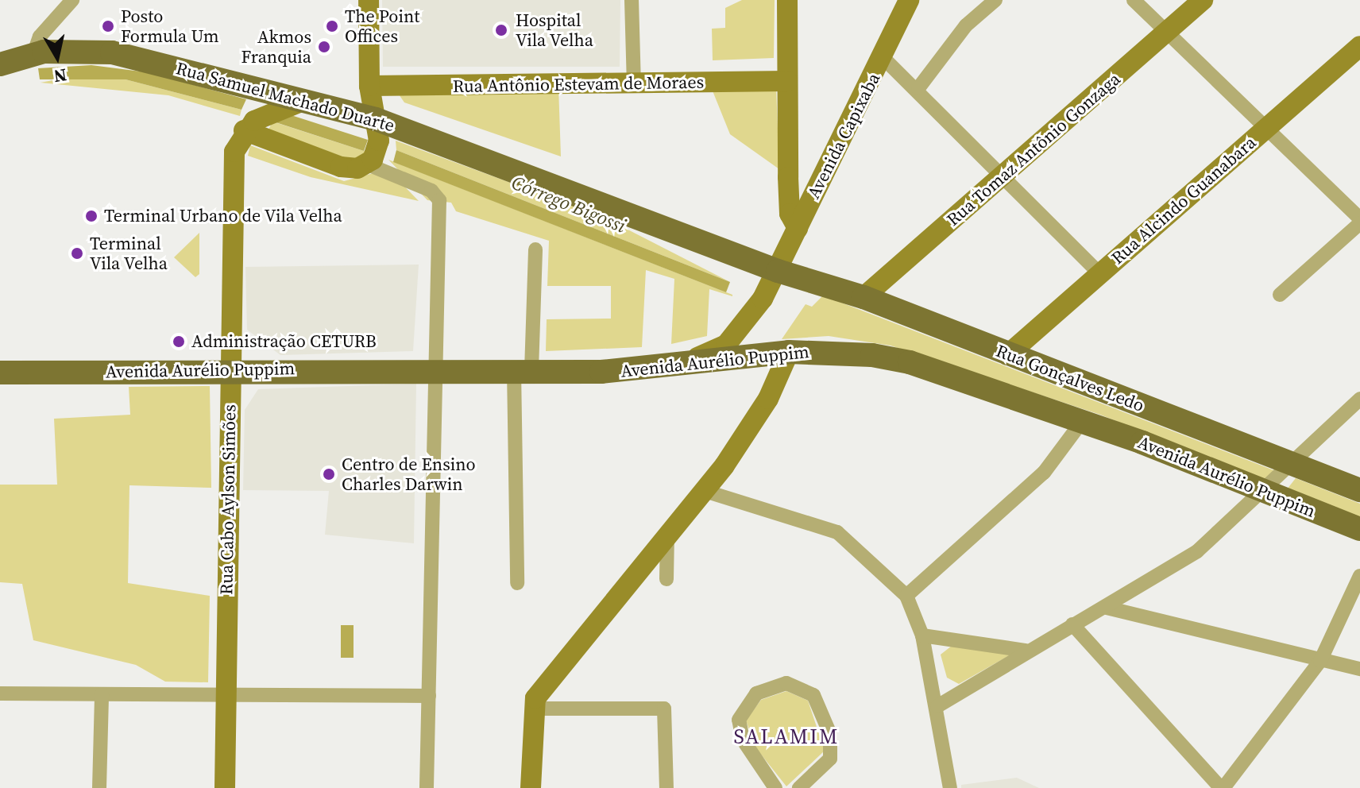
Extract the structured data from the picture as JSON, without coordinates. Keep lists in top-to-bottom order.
{
  "streets": {
    "main road": ["Rua Samuel Machado Duarte", "Avenida Aurélio Puppim", "Rua Gonçalves Ledo"],
    "street": [
      "Rua Antônio Estevam de Moraes",
      "Avenida Capixaba",
      "Rua Tomaz Antônio Gonzaga",
      "Rua Alcindo Guanabara",
      "Rua Cabo Aylson Simões"
    ]
  },
  "crossings": [
    ["Rua Samuel Machado Duarte", "Avenida Capixaba"],
    ["Rua Samuel Machado Duarte", "Rua Gonçalves Ledo"],
    ["Avenida Capixaba", "Avenida Aurélio Puppim"],
    ["Avenida Capixaba", "Rua Gonçalves Ledo"],
    ["Rua Tomaz Antônio Gonzaga", "Rua Gonçalves Ledo"],
    ["Rua Alcindo Guanabara", "Rua Gonçalves Ledo"],
    ["Avenida Aurélio Puppim", "Rua Cabo Aylson Simões"]
  ],
  "districts": ["SALAMIM"],
  "water": ["Córrego Bigossi"],
  "places": [
    "Posto Formula Um",
    "The Point Offices",
    "Hospital Vila Velha",
    "Akmos Franquia",
    "Terminal Urbano de Vila Velha",
    "Terminal Vila Velha",
    "Administração CETURB",
    "Centro de Ensino Charles Darwin"
  ],
  "north": "bottom"
}
